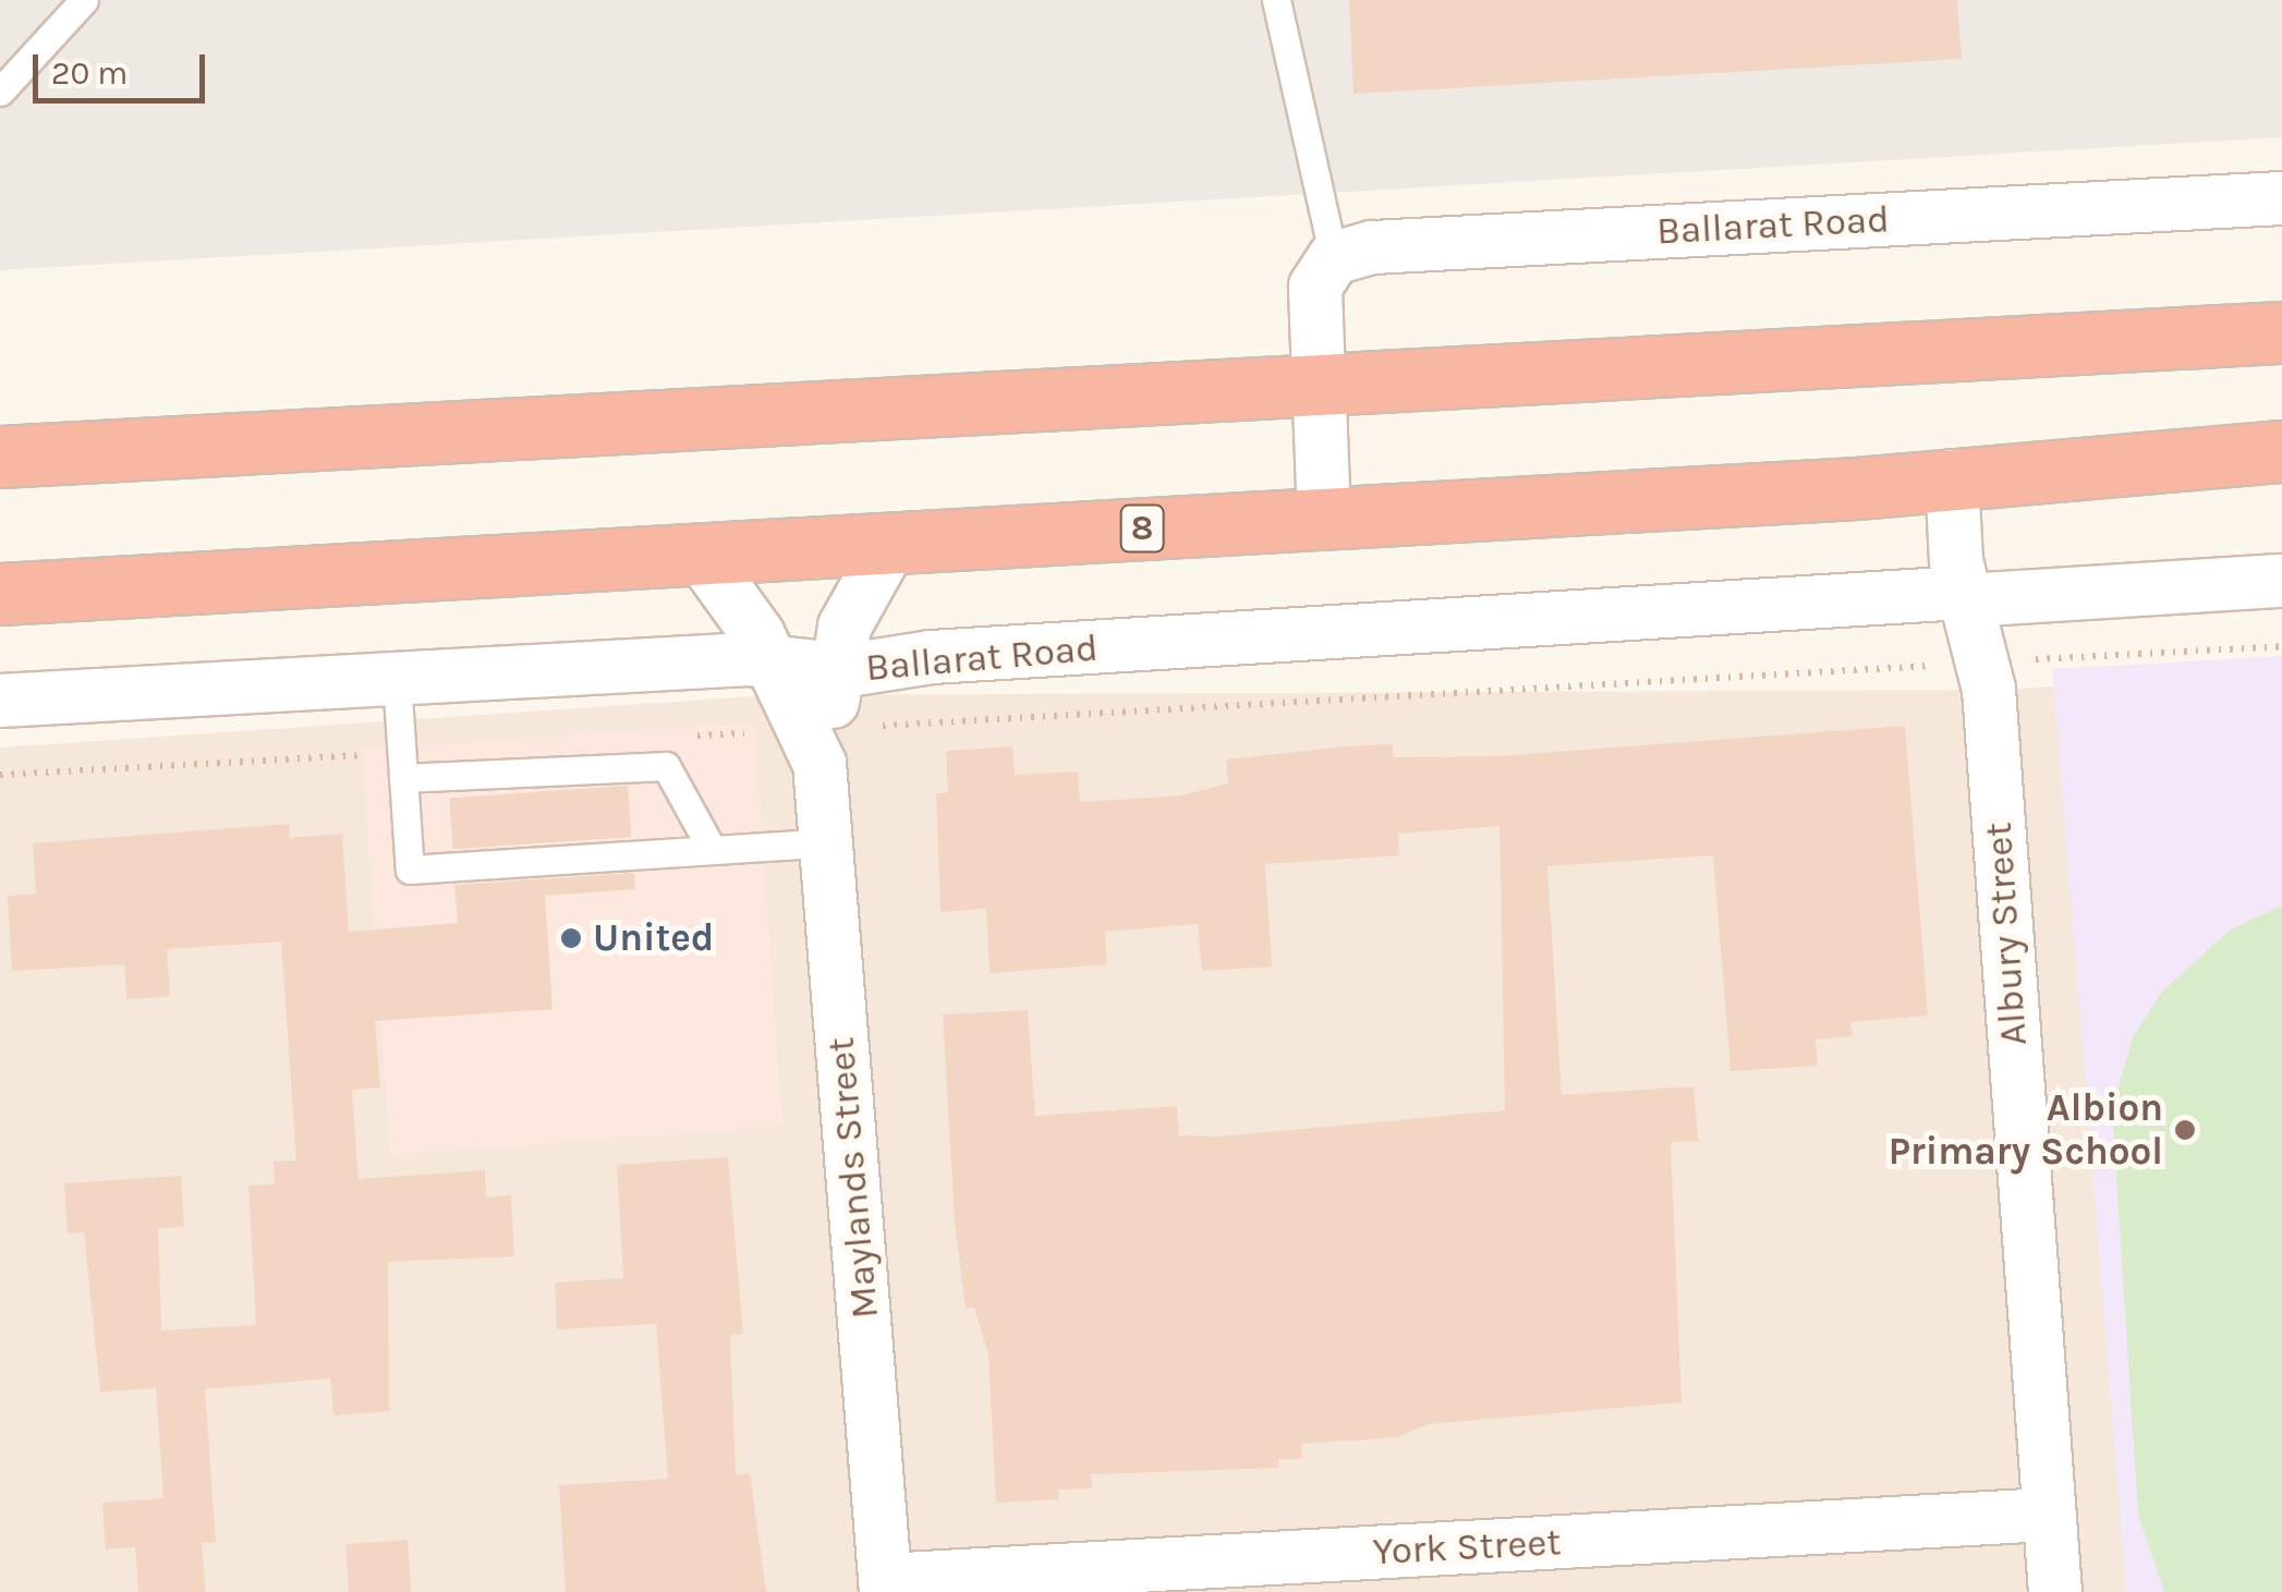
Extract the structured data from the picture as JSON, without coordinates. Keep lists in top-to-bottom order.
{
  "streets": {
    "highway": ["8"],
    "street": [
      "Ballarat Road",
      "Albury Street",
      "Maylands Street",
      "York Street"
    ]
  },
  "crossings": [
    ["Ballarat Road", "Albury Street"],
    ["Ballarat Road", "Maylands Street"],
    ["8", "Albury Street"],
    ["8", "Maylands Street"],
    ["Albury Street", "York Street"],
    ["Maylands Street", "York Street"]
  ],
  "places": ["United", "Albion Primary School"],
  "scale_bar": "20 m"
}
